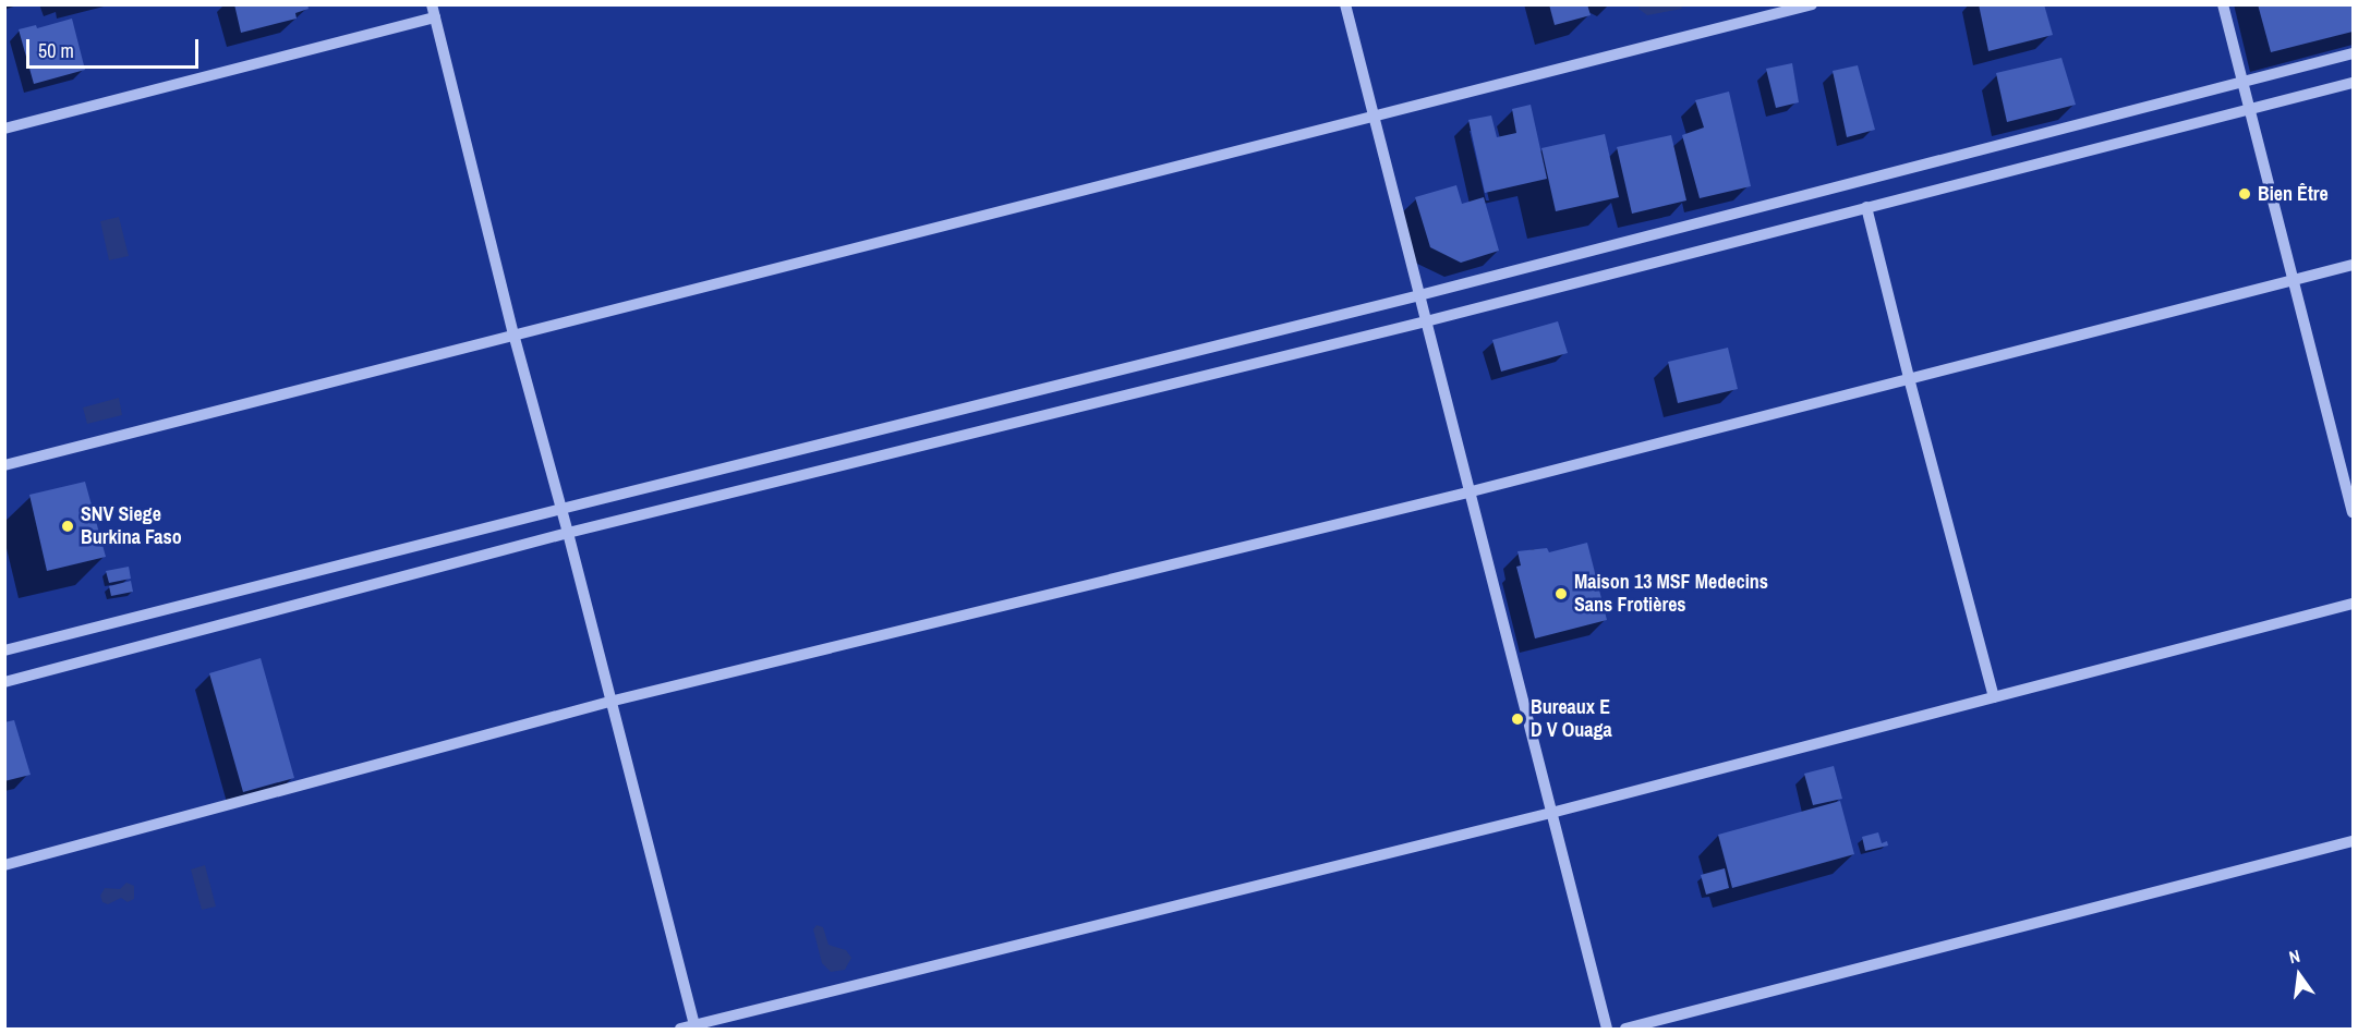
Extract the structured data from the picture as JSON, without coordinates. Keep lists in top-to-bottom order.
{
  "places": [
    "Bien Être",
    "SNV Siege Burkina Faso",
    "Maison 13 MSF Medecins Sans Frotières",
    "Bureaux E D V Ouaga"
  ],
  "scale_bar": "50 m",
  "north": "top"
}
